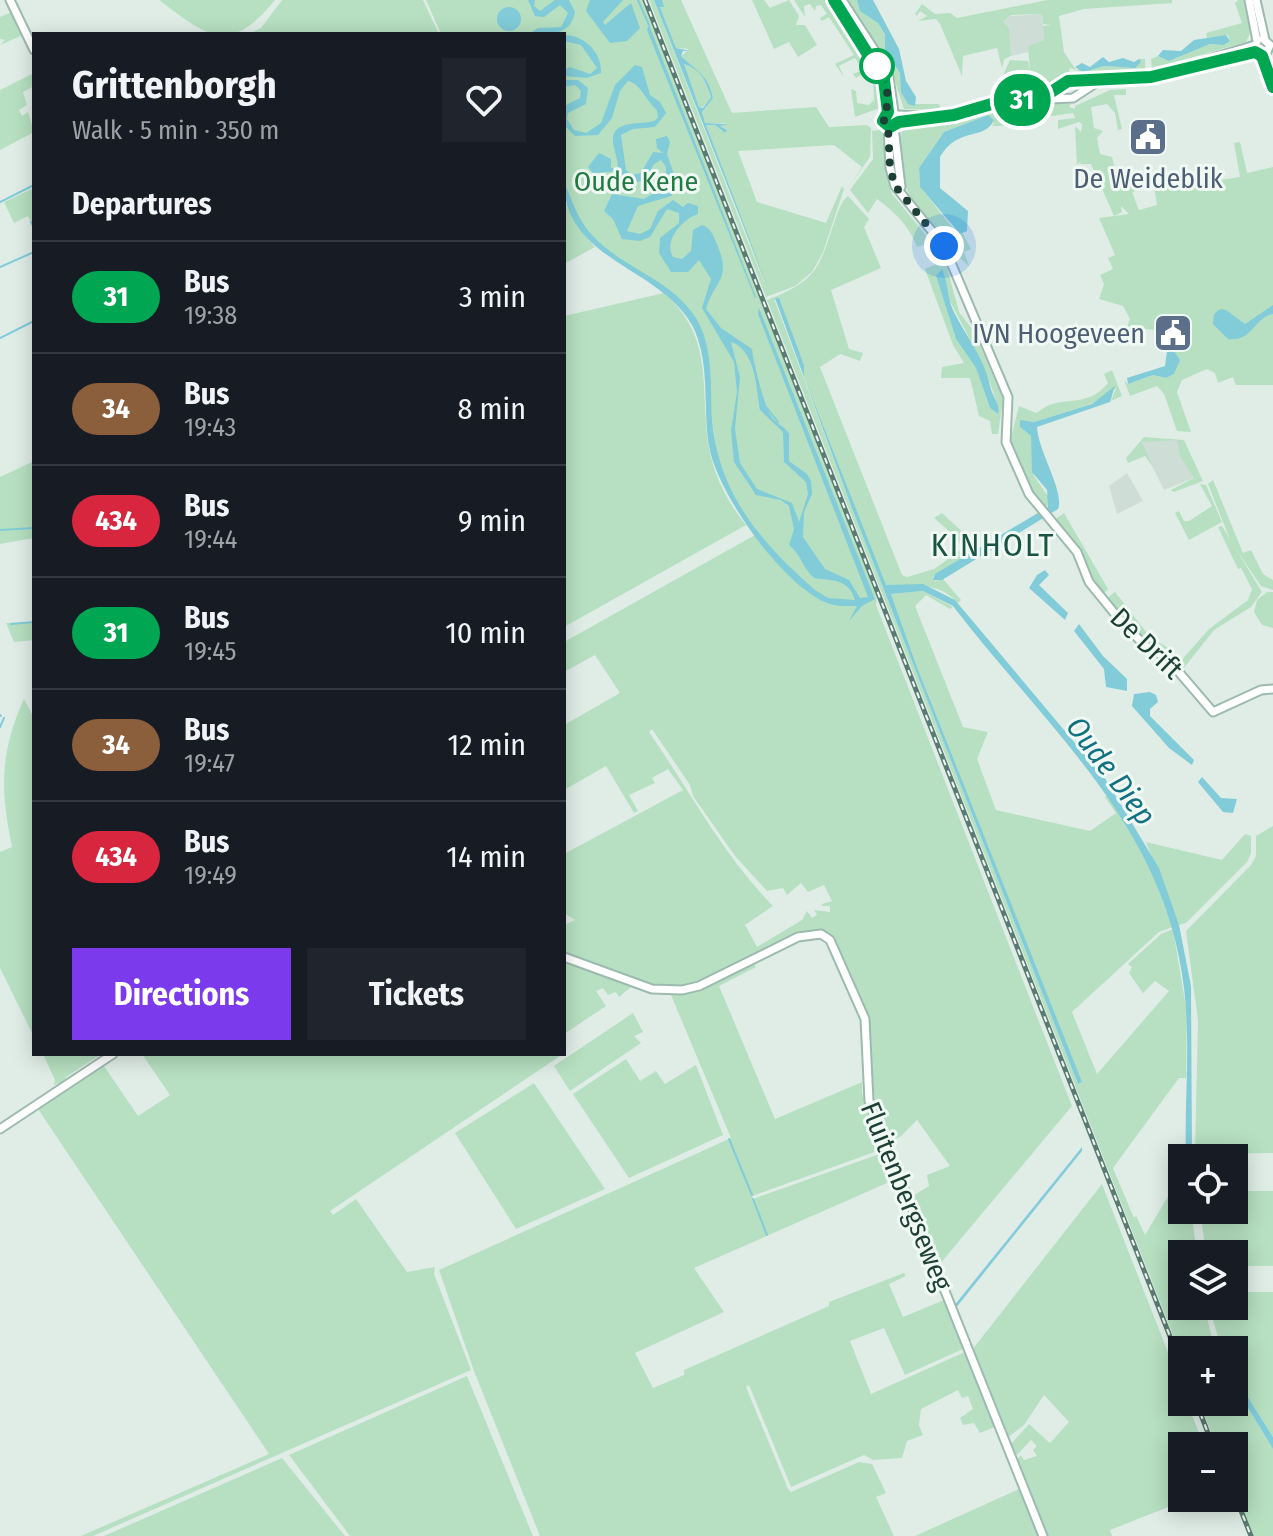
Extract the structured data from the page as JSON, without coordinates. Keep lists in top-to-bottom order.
{
  "streets": {
    "street": ["De Drift", "Fluitenbergseweg"]
  },
  "districts": ["KINHOLT"],
  "water": ["Oude Diep"],
  "parks": ["Oude Kene"],
  "places": {
    "public building": ["De Weideblik", "IVN Hoogeveen"]
  },
  "lines": ["bus line 31"],
  "page": {
    "on_map": "31",
    "heading": [
      ["Grittenborgh", "Walk · 5 min · 350 m"],
      "Departures"
    ],
    "list": [
      {
        "mark": "31",
        "name": "Bus",
        "note": "19:38",
        "value": "3 min"
      },
      {
        "mark": "34",
        "name": "Bus",
        "note": "19:43",
        "value": "8 min"
      },
      {
        "mark": "434",
        "name": "Bus",
        "note": "19:44",
        "value": "9 min"
      },
      {
        "mark": "31",
        "name": "Bus",
        "note": "19:45",
        "value": "10 min"
      },
      {
        "mark": "34",
        "name": "Bus",
        "note": "19:47",
        "value": "12 min"
      },
      {
        "mark": "434",
        "name": "Bus",
        "note": "19:49",
        "value": "14 min"
      }
    ],
    "buttons": ["Directions", "Tickets"],
    "map_buttons": ["+", "−"]
  }
}
